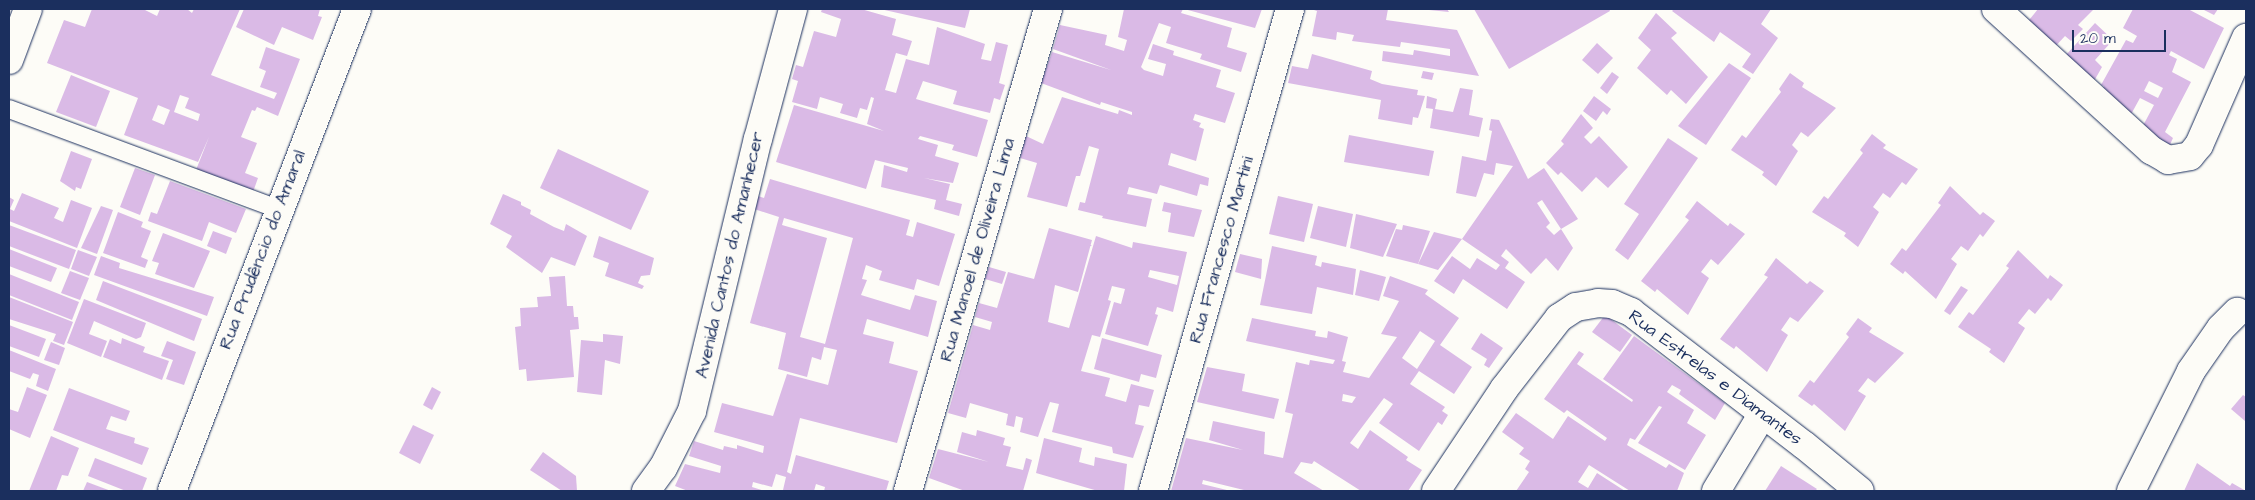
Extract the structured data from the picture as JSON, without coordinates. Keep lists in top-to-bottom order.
{
  "streets": {
    "street": [
      "Rua Prudêncio do Amaral",
      "Rua Manoel de Oliveira Lima",
      "Rua Francesco Martini",
      "Avenida Cantos do Amanhecer",
      "Rua Estrelas e Diamantes"
    ]
  },
  "scale_bar": "20 m"
}
